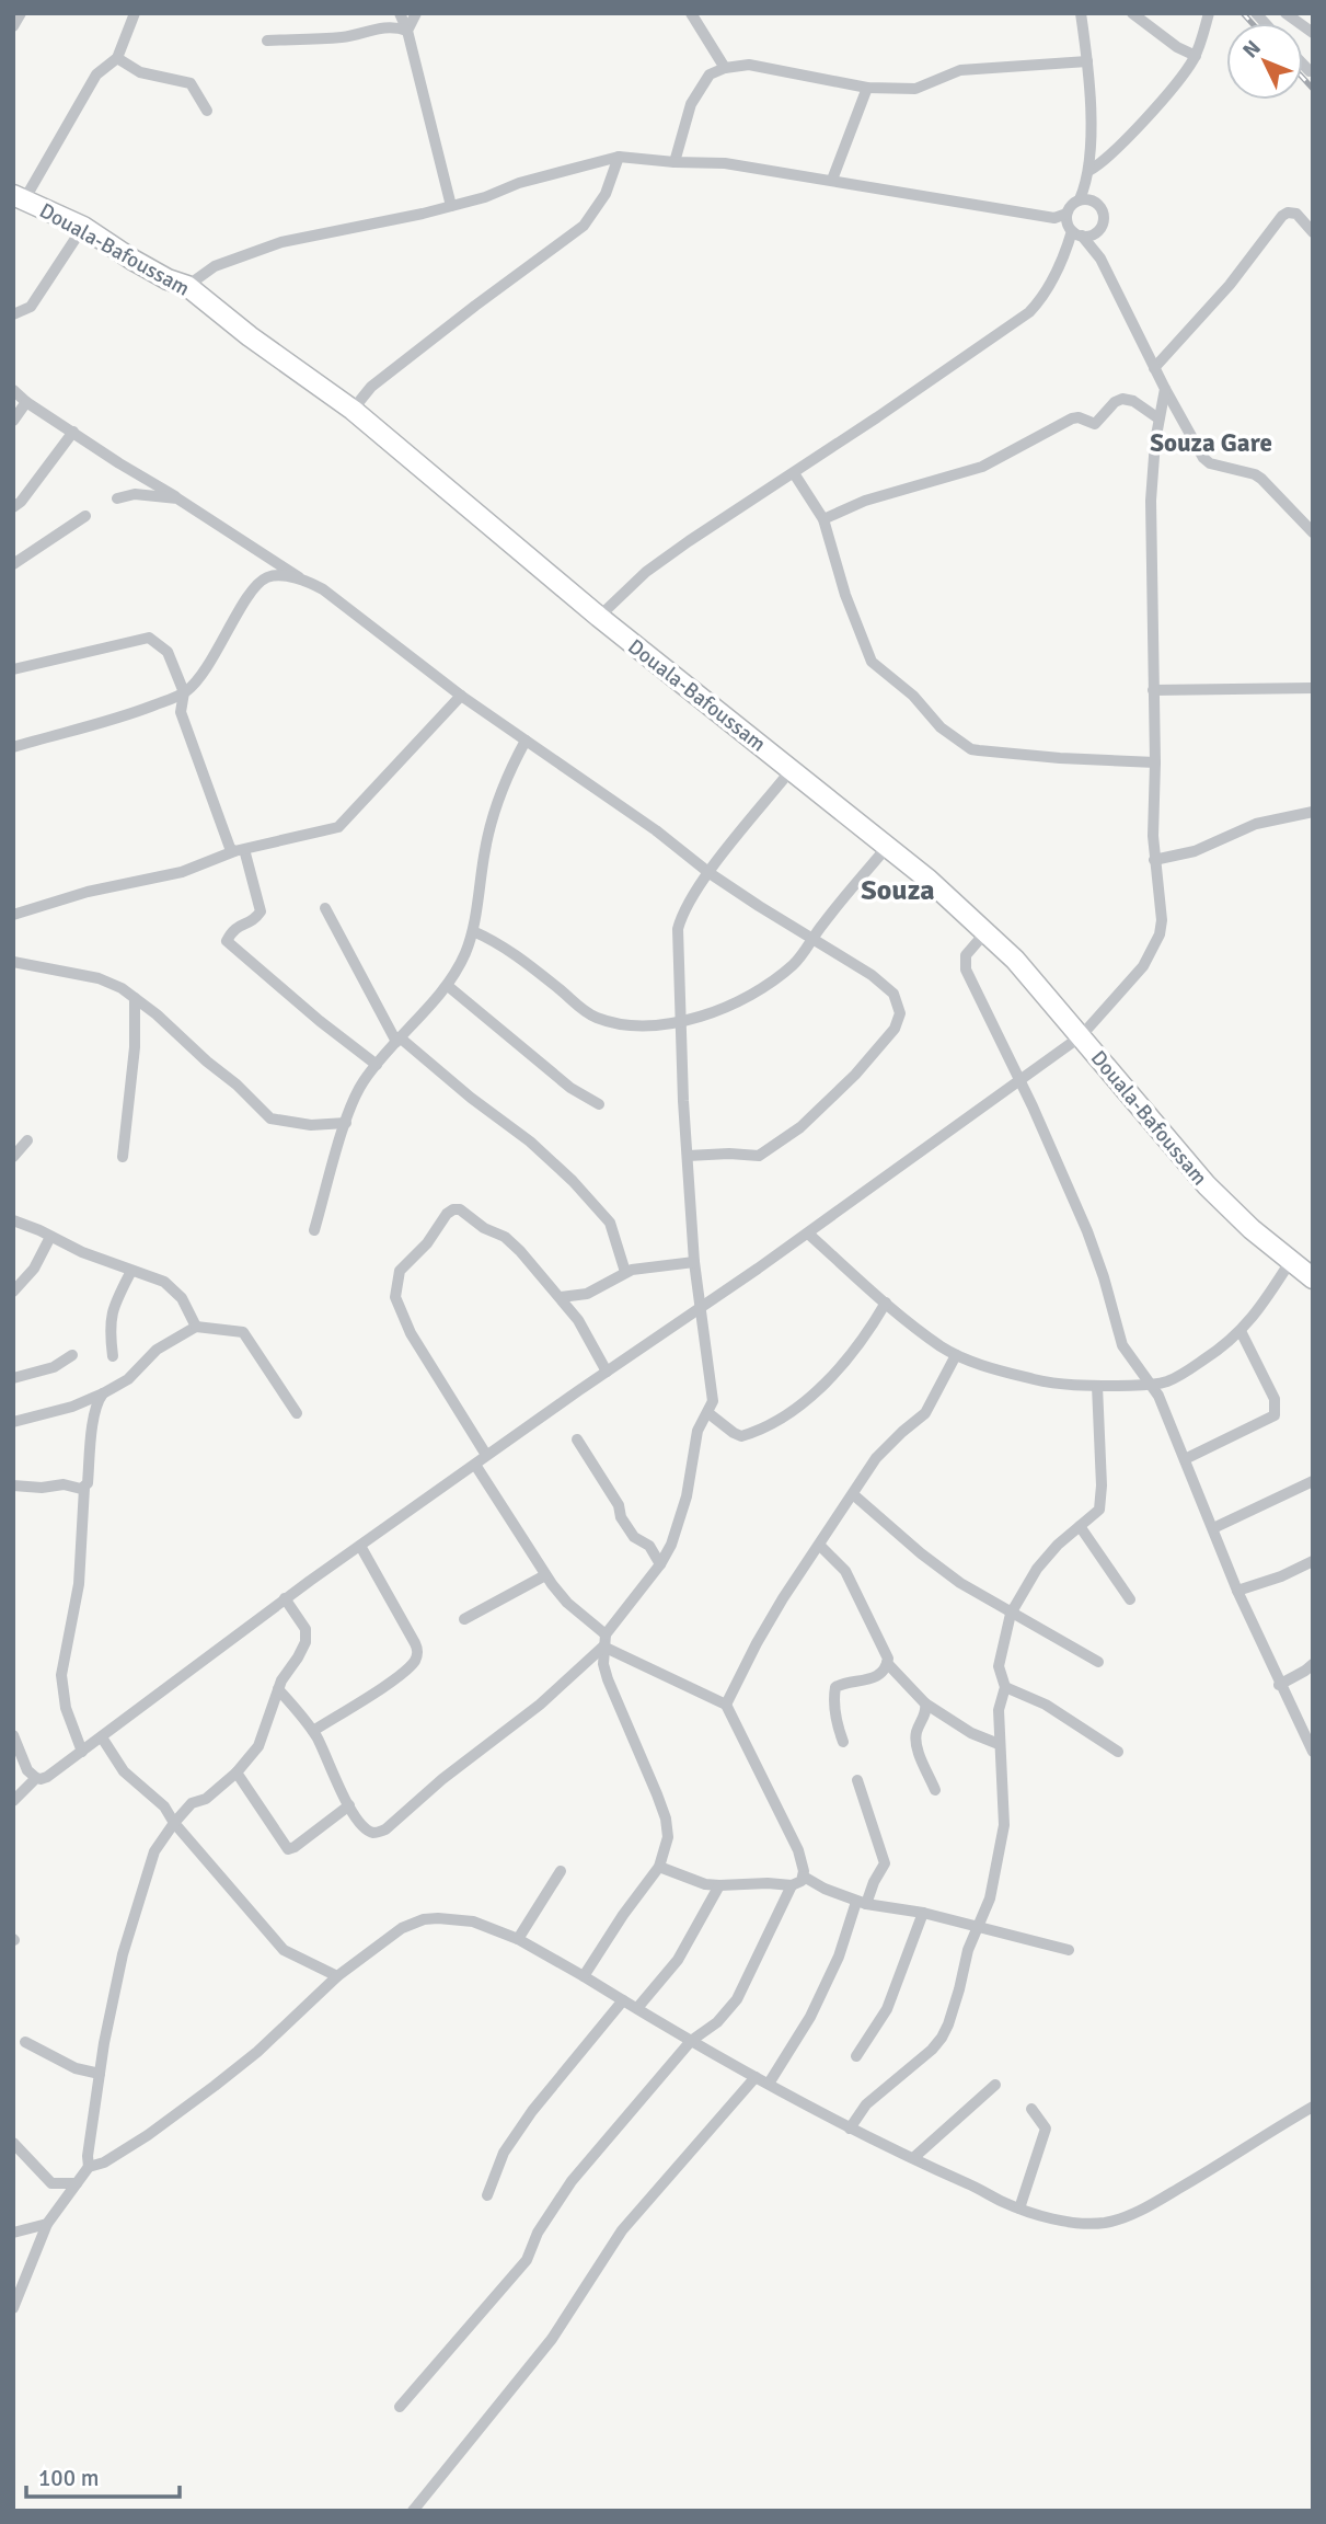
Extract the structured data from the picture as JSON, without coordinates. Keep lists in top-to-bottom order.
{
  "streets": {
    "highway": ["Douala-Bafoussam"]
  },
  "districts": ["Souza Gare", "Souza"],
  "scale_bar": "100 m",
  "north": "top left"
}
